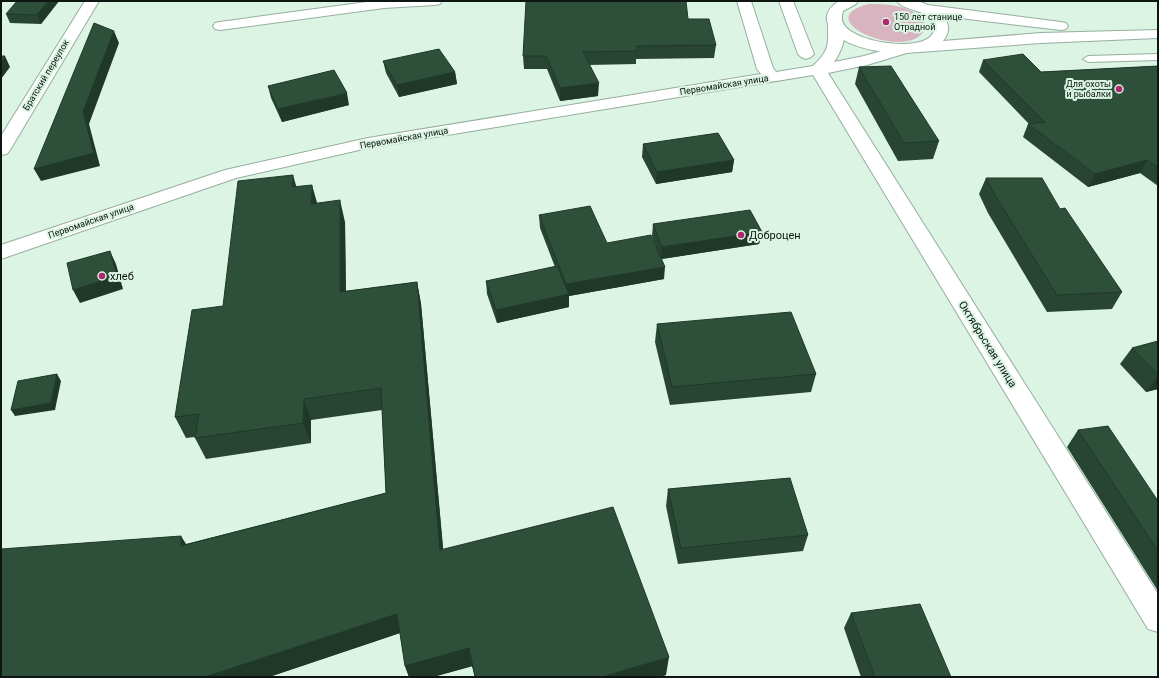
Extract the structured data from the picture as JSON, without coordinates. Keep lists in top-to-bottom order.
{
  "streets": {
    "street": ["Братский переулок", "Первомайская улица", "Октябрьская улица"]
  },
  "crossings": [
    ["Первомайская улица", "Октябрьская улица"]
  ],
  "places": [
    "150 лет станице Отрадной",
    "Для охоты и рыбалки",
    "Доброцен",
    "хлеб"
  ]
}
